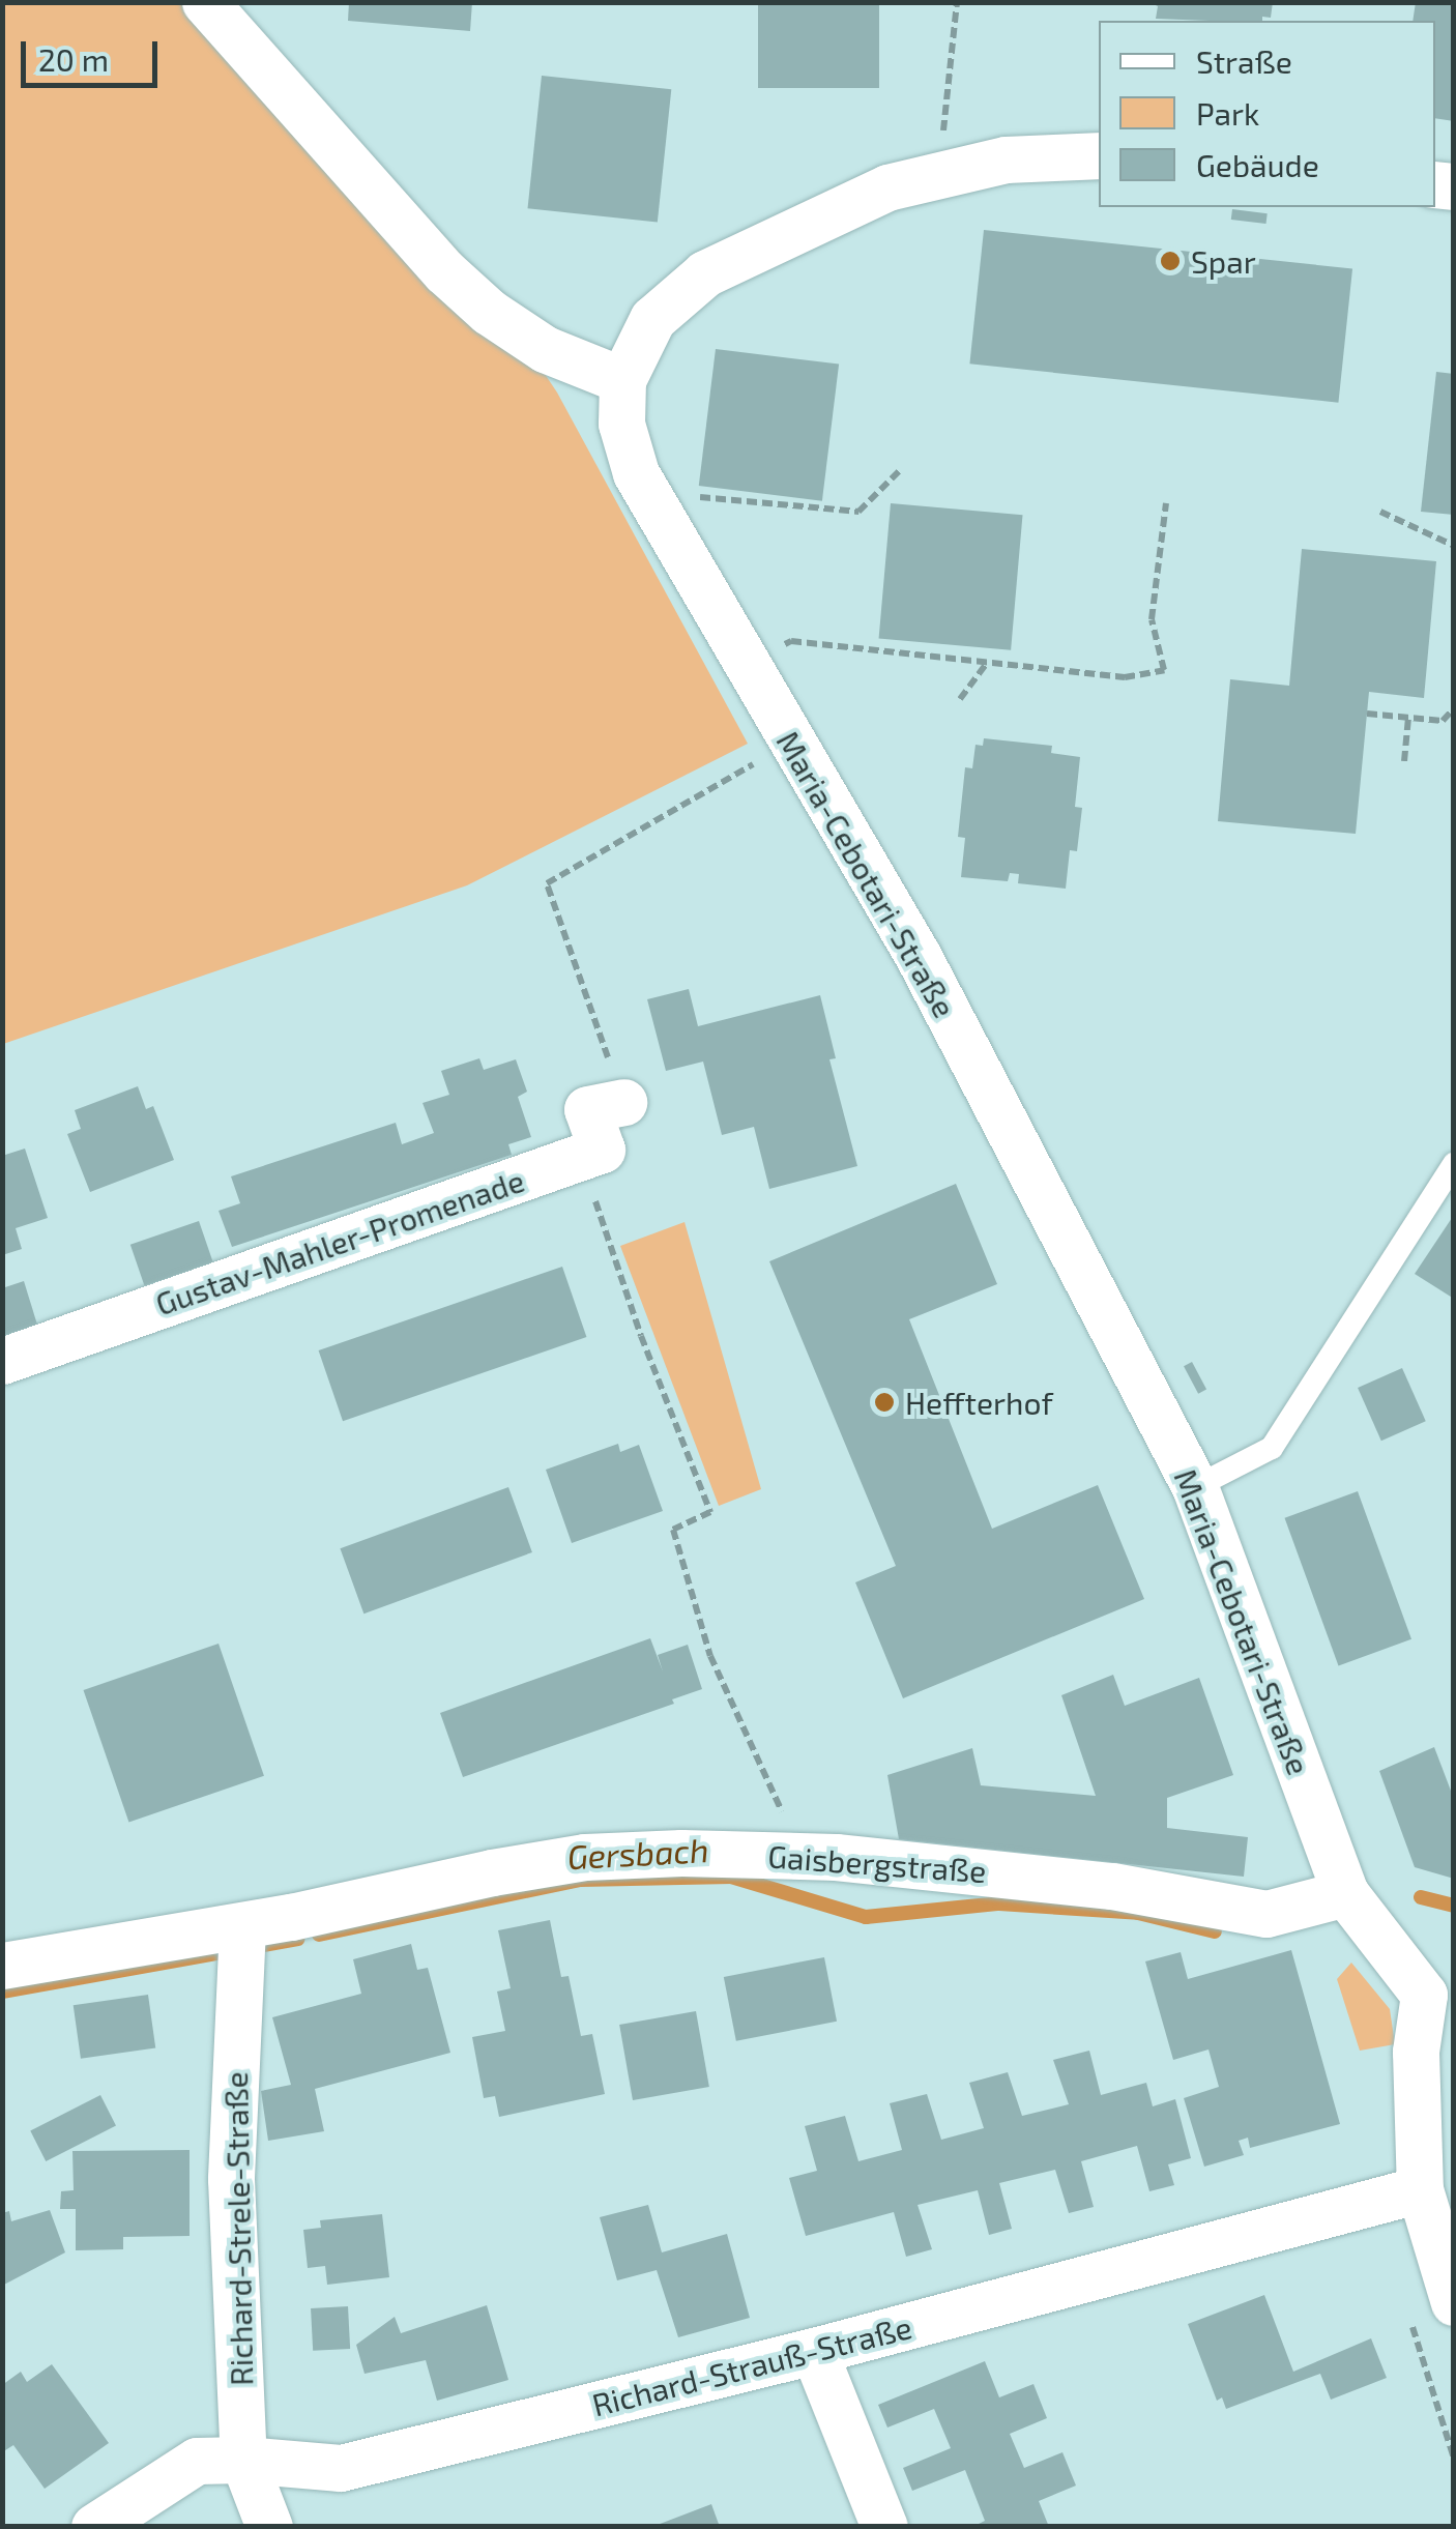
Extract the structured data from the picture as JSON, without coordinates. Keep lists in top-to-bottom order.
{
  "streets": {
    "street": [
      "Maria-Cebotari-Straße",
      "Gustav-Mahler-Promenade",
      "Gaisbergstraße",
      "Richard-Strele-Straße",
      "Richard-Strauß-Straße"
    ]
  },
  "crossings": [
    ["Maria-Cebotari-Straße", "Gaisbergstraße"],
    ["Gaisbergstraße", "Richard-Strele-Straße"],
    ["Richard-Strele-Straße", "Richard-Strauß-Straße"]
  ],
  "water": ["Gersbach"],
  "places": ["Spar", "Heffterhof"],
  "legend": ["Straße", "Park", "Gebäude"],
  "scale_bar": "20 m"
}
